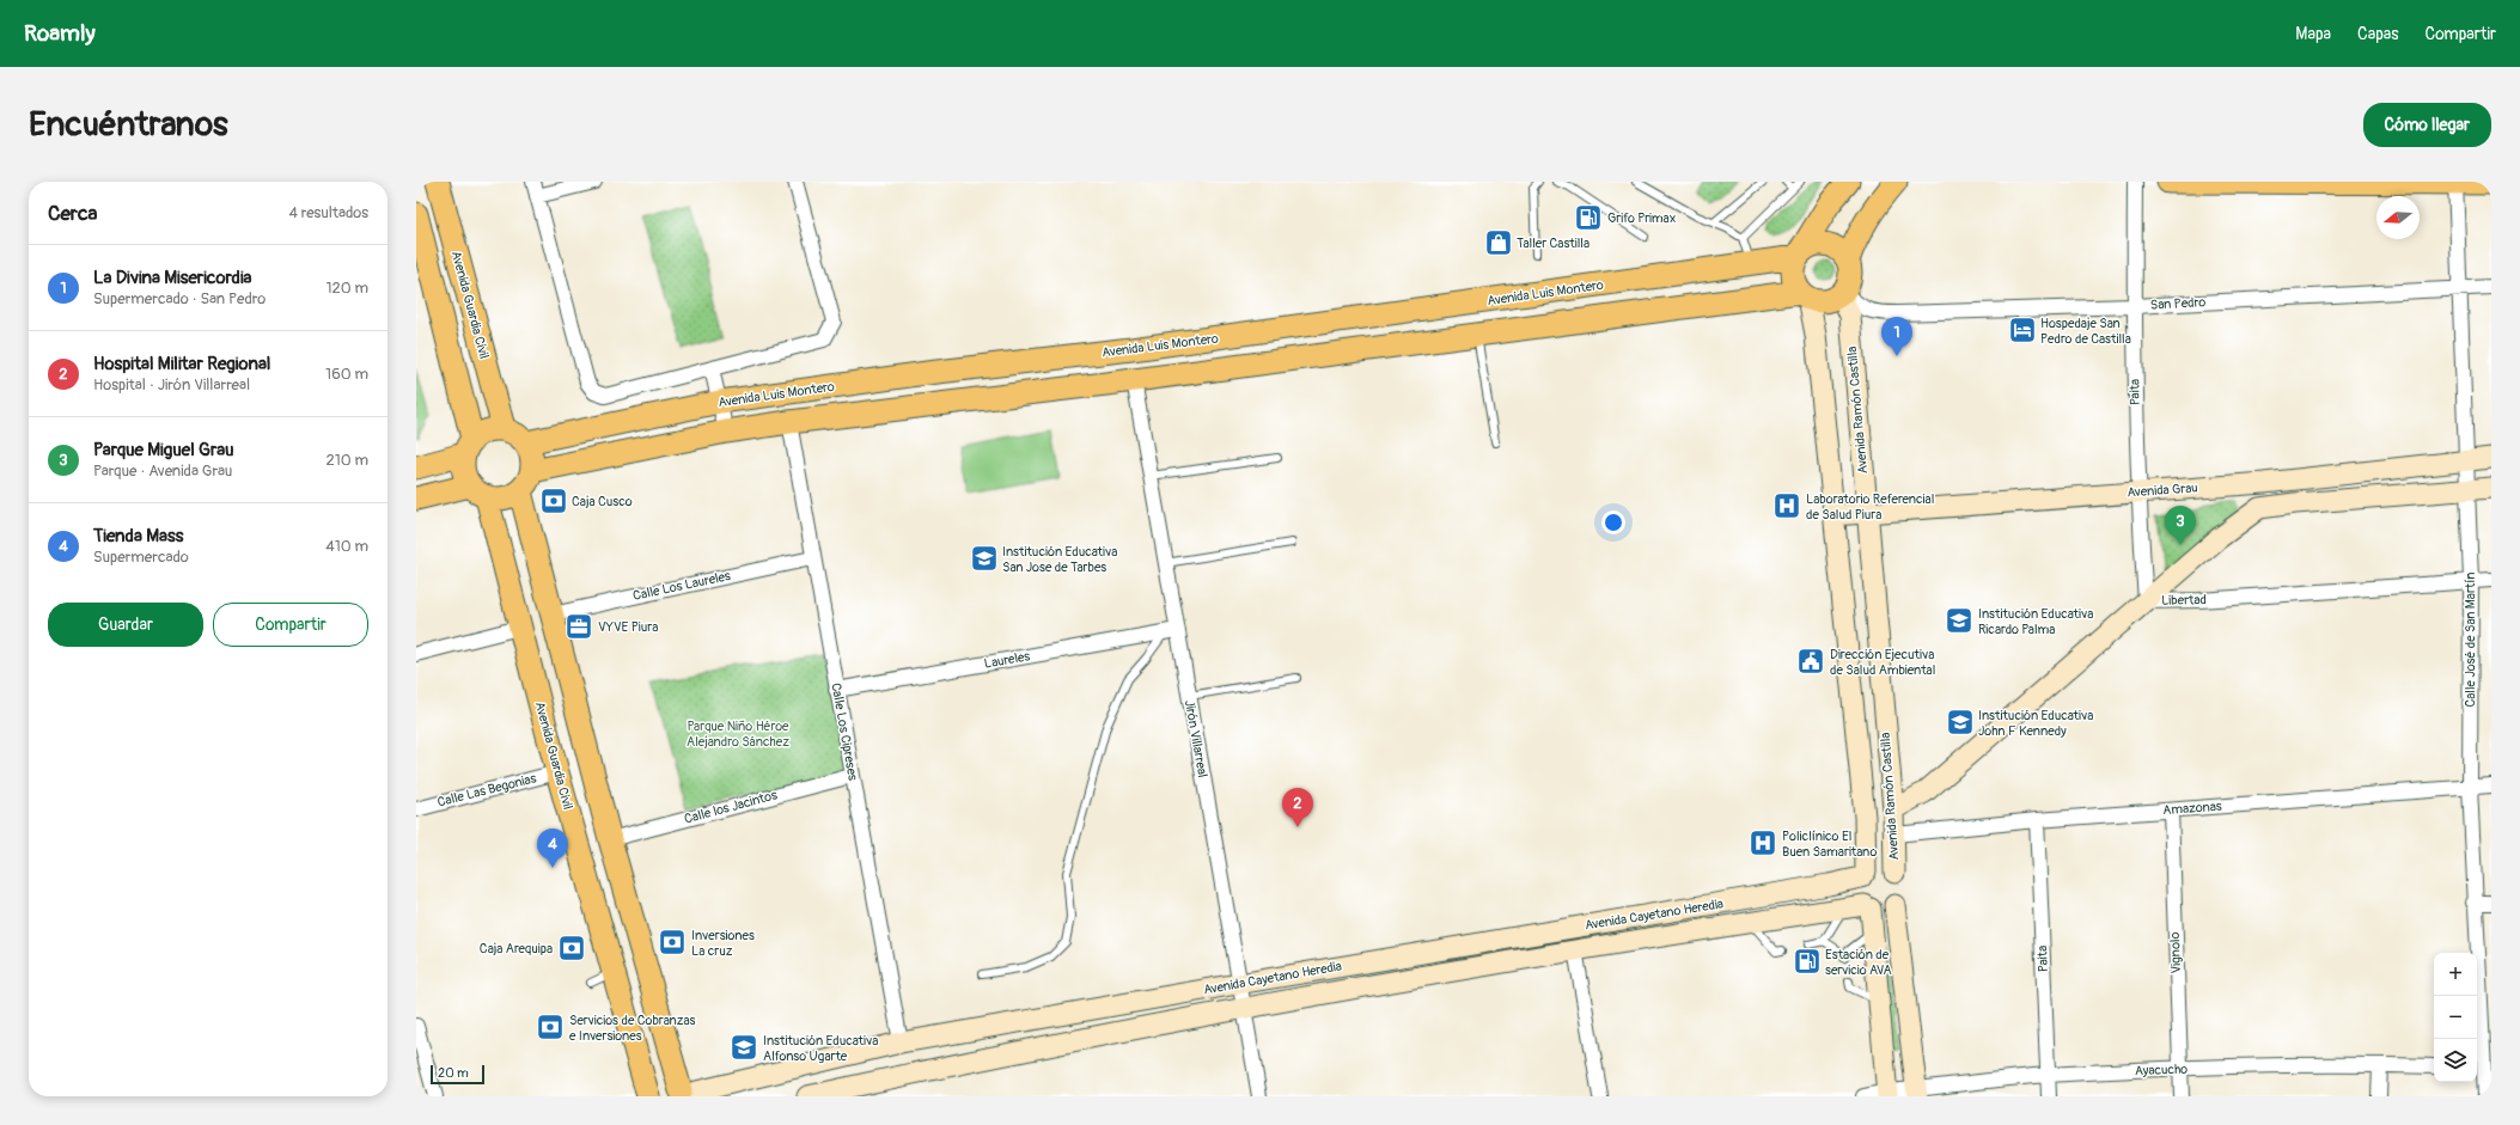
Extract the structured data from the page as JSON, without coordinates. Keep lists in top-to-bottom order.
{
  "streets": {
    "main road": [
      "Avenida Luis Montero",
      "Avenida Guardia Civil",
      "Avenida Ramón Castilla",
      "Avenida Grau",
      "Libertad",
      "Avenida Cayetano Heredia"
    ],
    "street": [
      "San Pedro",
      "Paita",
      "Calle Los Laureles",
      "Calle José de San Martín",
      "Laureles",
      "Calle Los Cipreses",
      "Jirón Villarreal",
      "Calle Las Begonias",
      "Calle los Jacintos",
      "Amazonas",
      "Vignolo",
      "Ayacucho"
    ]
  },
  "crossings": [
    ["Avenida Luis Montero", "San Pedro"],
    ["Avenida Luis Montero", "Avenida Guardia Civil"],
    ["Avenida Luis Montero", "Avenida Ramón Castilla"],
    ["San Pedro", "Paita"],
    ["San Pedro", "Avenida Ramón Castilla"],
    ["San Pedro", "Calle José de San Martín"],
    ["Avenida Guardia Civil", "Calle Las Begonias"],
    ["Paita", "Avenida Grau"],
    ["Paita", "Libertad"],
    ["Paita", "Amazonas"],
    ["Paita", "Ayacucho"],
    ["Avenida Ramón Castilla", "Avenida Grau"],
    ["Avenida Ramón Castilla", "Libertad"],
    ["Avenida Ramón Castilla", "Amazonas"],
    ["Avenida Ramón Castilla", "Avenida Cayetano Heredia"],
    ["Avenida Grau", "Calle José de San Martín"],
    ["Calle Los Laureles", "Calle Los Cipreses"],
    ["Libertad", "Calle José de San Martín"],
    ["Calle José de San Martín", "Amazonas"],
    ["Laureles", "Calle Los Cipreses"],
    ["Laureles", "Jirón Villarreal"],
    ["Calle Los Cipreses", "Calle los Jacintos"],
    ["Calle Los Cipreses", "Avenida Cayetano Heredia"],
    ["Jirón Villarreal", "Avenida Cayetano Heredia"],
    ["Amazonas", "Vignolo"],
    ["Vignolo", "Ayacucho"]
  ],
  "parks": ["Parque Niño Héroe Alejandro Sánchez"],
  "places": {
    "fuel station": ["Grifo Primax", "Estación de servicio AVA"],
    "shop": ["Taller Castilla"],
    "hotel": ["Hospedaje San Pedro de Castilla"],
    "bank": [
      "Caja Cusco",
      "Inversiones La cruz",
      "Caja Arequipa",
      "Servicios de Cobranzas e Inversiones"
    ],
    "hospital": ["Laboratorio Referencial de Salud Piura", "Policlínico El Buen Samaritano"],
    "school or university": [
      "Institución Educativa San Jose de Tarbes",
      "Institución Educativa Ricardo Palma",
      "Institución Educativa John F Kennedy",
      "Institución Educativa Alfonso Ugarte"
    ],
    "office": ["VYVE Piura"],
    "public building": ["Dirección Ejecutiva de Salud Ambiental"]
  },
  "scale_bar": "20 m",
  "north": "left",
  "page": {
    "header": "Roamly",
    "nav": ["Mapa", "Capas", "Compartir"],
    "buttons": [
      "Cómo llegar",
      ["Guardar", "Compartir"]
    ],
    "title": "Encuéntranos",
    "heading": ["Cerca", "4 resultados"],
    "list": [
      {
        "mark": "1",
        "name": "La Divina Misericordia",
        "note": "Supermercado · San Pedro",
        "value": "120 m"
      },
      {
        "mark": "2",
        "name": "Hospital Militar Regional",
        "note": "Hospital · Jirón Villarreal",
        "value": "160 m"
      },
      {
        "mark": "3",
        "name": "Parque Miguel Grau",
        "note": "Parque · Avenida Grau",
        "value": "210 m"
      },
      {
        "mark": "4",
        "name": "Tienda Mass",
        "note": "Supermercado",
        "value": "410 m"
      }
    ],
    "pins": [
      "1",
      "3",
      "2",
      "4"
    ],
    "map_buttons": ["+", "−"],
    "scale": "20 m"
  }
}
